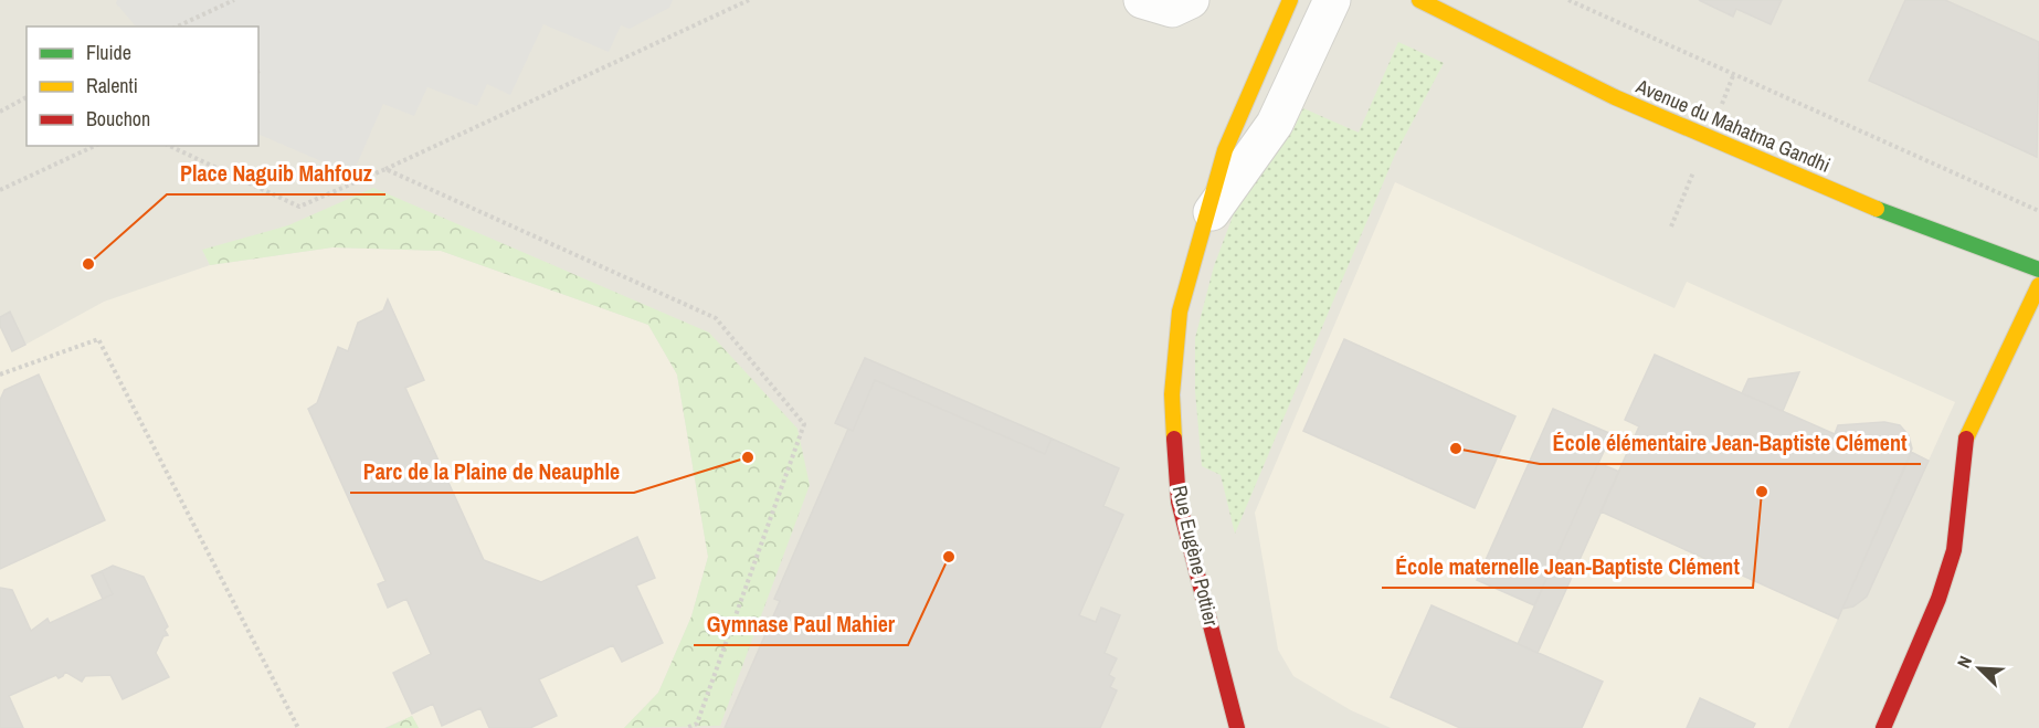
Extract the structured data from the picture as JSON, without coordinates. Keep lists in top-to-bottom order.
{
  "streets": {
    "street": ["Avenue du Mahatma Gandhi", "Rue Eugène Pottier"]
  },
  "places": [
    "Place Naguib Mahfouz",
    "École élémentaire Jean-Baptiste Clément",
    "Parc de la Plaine de Neauphle",
    "École maternelle Jean-Baptiste Clément",
    "Gymnase Paul Mahier"
  ],
  "legend": ["Fluide", "Ralenti", "Bouchon"],
  "north": "top left"
}
